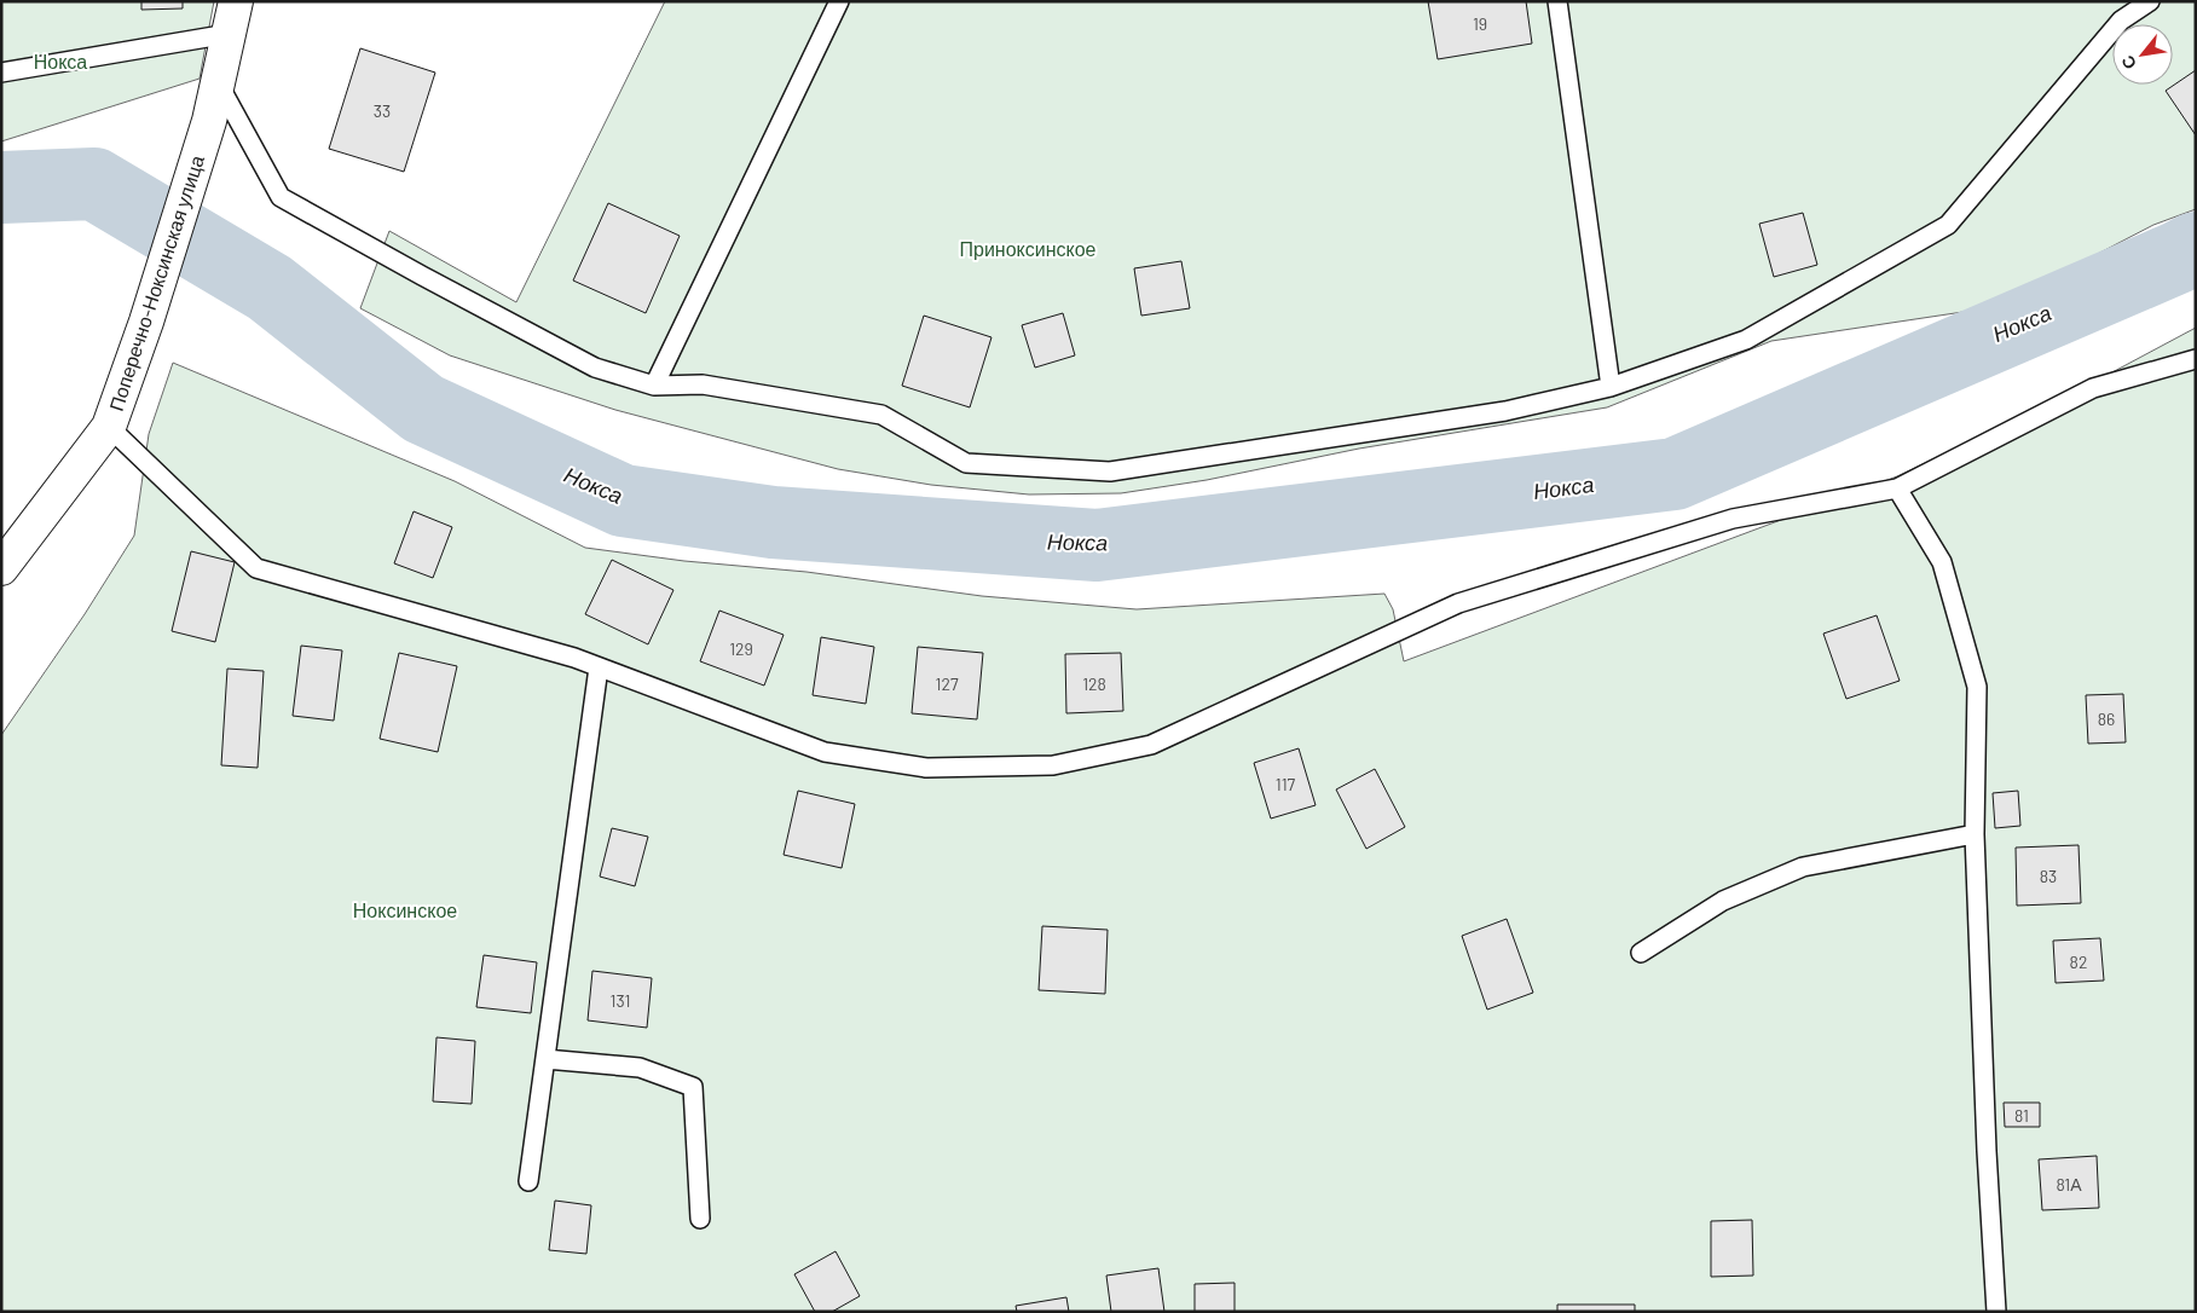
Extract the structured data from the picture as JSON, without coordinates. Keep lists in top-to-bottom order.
{
  "streets": {
    "street": ["Поперечно-Ноксинская улица"]
  },
  "water": ["Нокса"],
  "parks": ["Нокса", "Приноксинское", "Ноксинское"],
  "house_numbers": [
    "19",
    "33",
    "129",
    "127",
    "128",
    "86",
    "117",
    "83",
    "82",
    "131",
    "81",
    "81А"
  ],
  "north": "bottom left"
}
